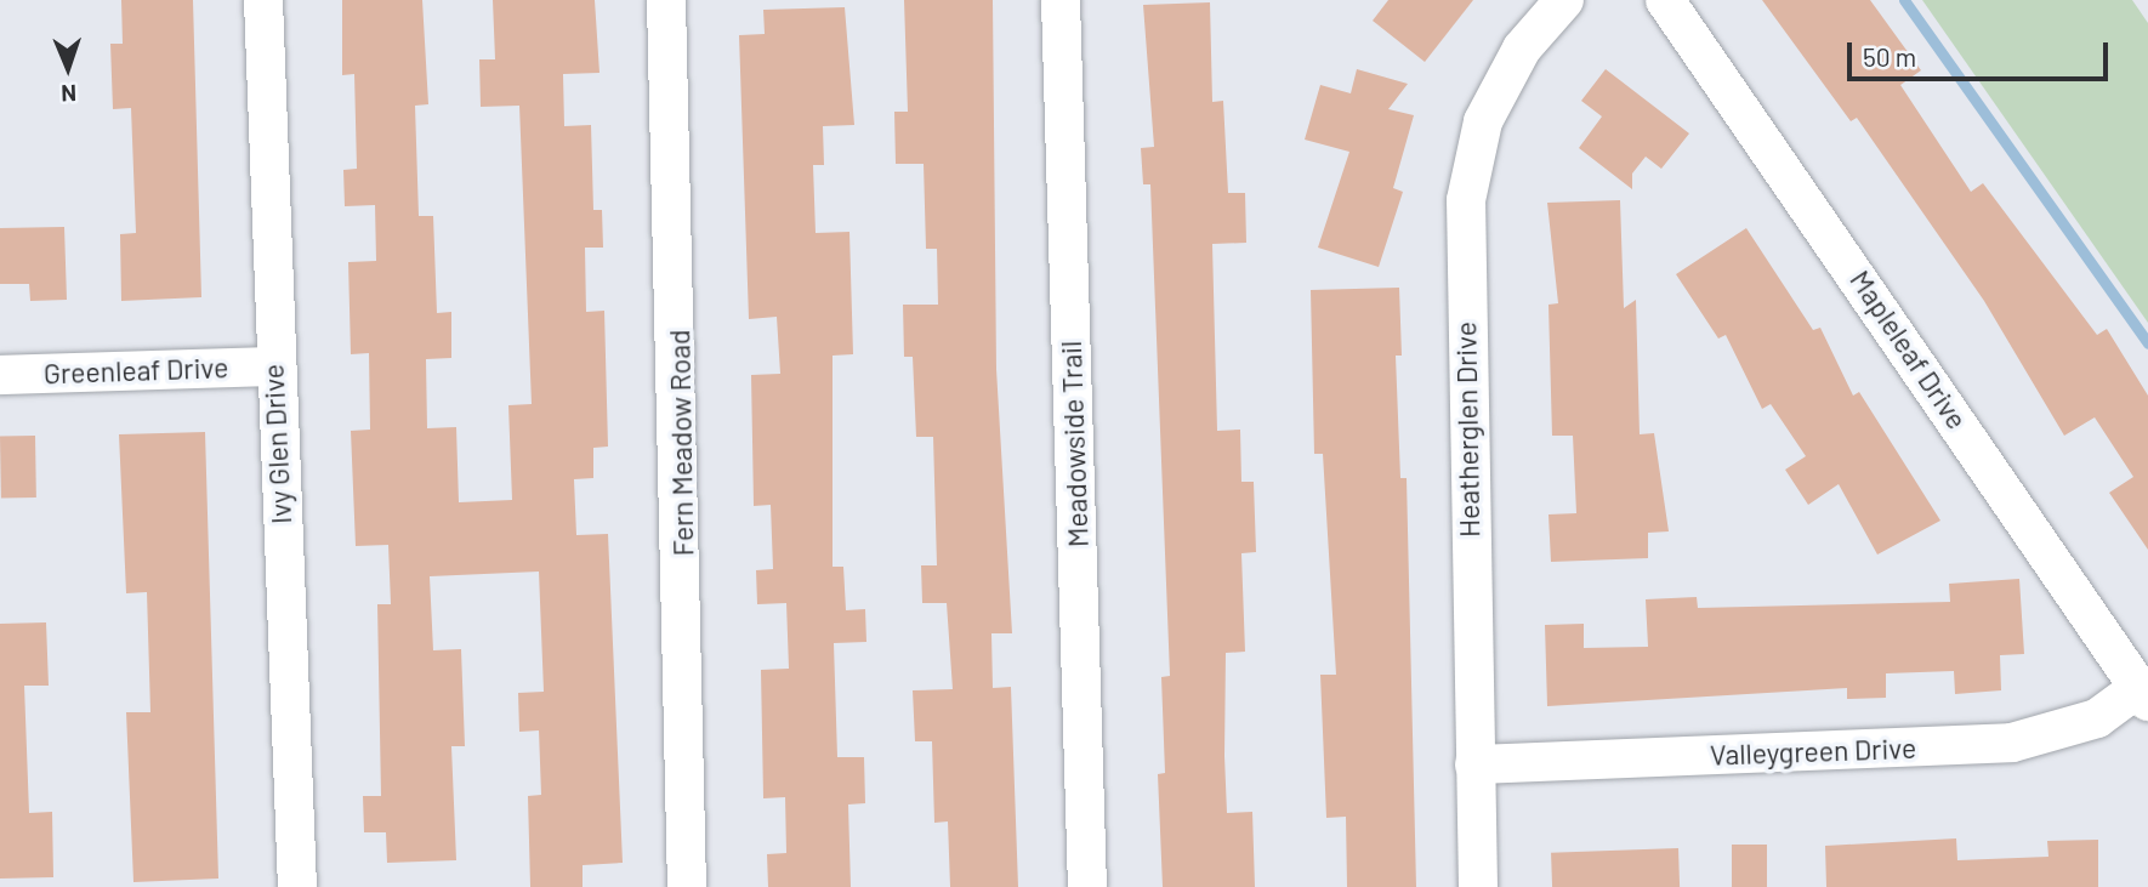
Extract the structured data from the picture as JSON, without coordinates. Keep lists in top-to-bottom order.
{
  "streets": {
    "street": [
      "Mapleleaf Drive",
      "Greenleaf Drive",
      "Heatherglen Drive",
      "Fern Meadow Road",
      "Ivy Glen Drive",
      "Meadowside Trail",
      "Valleygreen Drive"
    ]
  },
  "crossings": [
    ["Mapleleaf Drive", "Valleygreen Drive"],
    ["Greenleaf Drive", "Ivy Glen Drive"],
    ["Heatherglen Drive", "Valleygreen Drive"]
  ],
  "scale_bar": "50 m",
  "north": "bottom"
}
